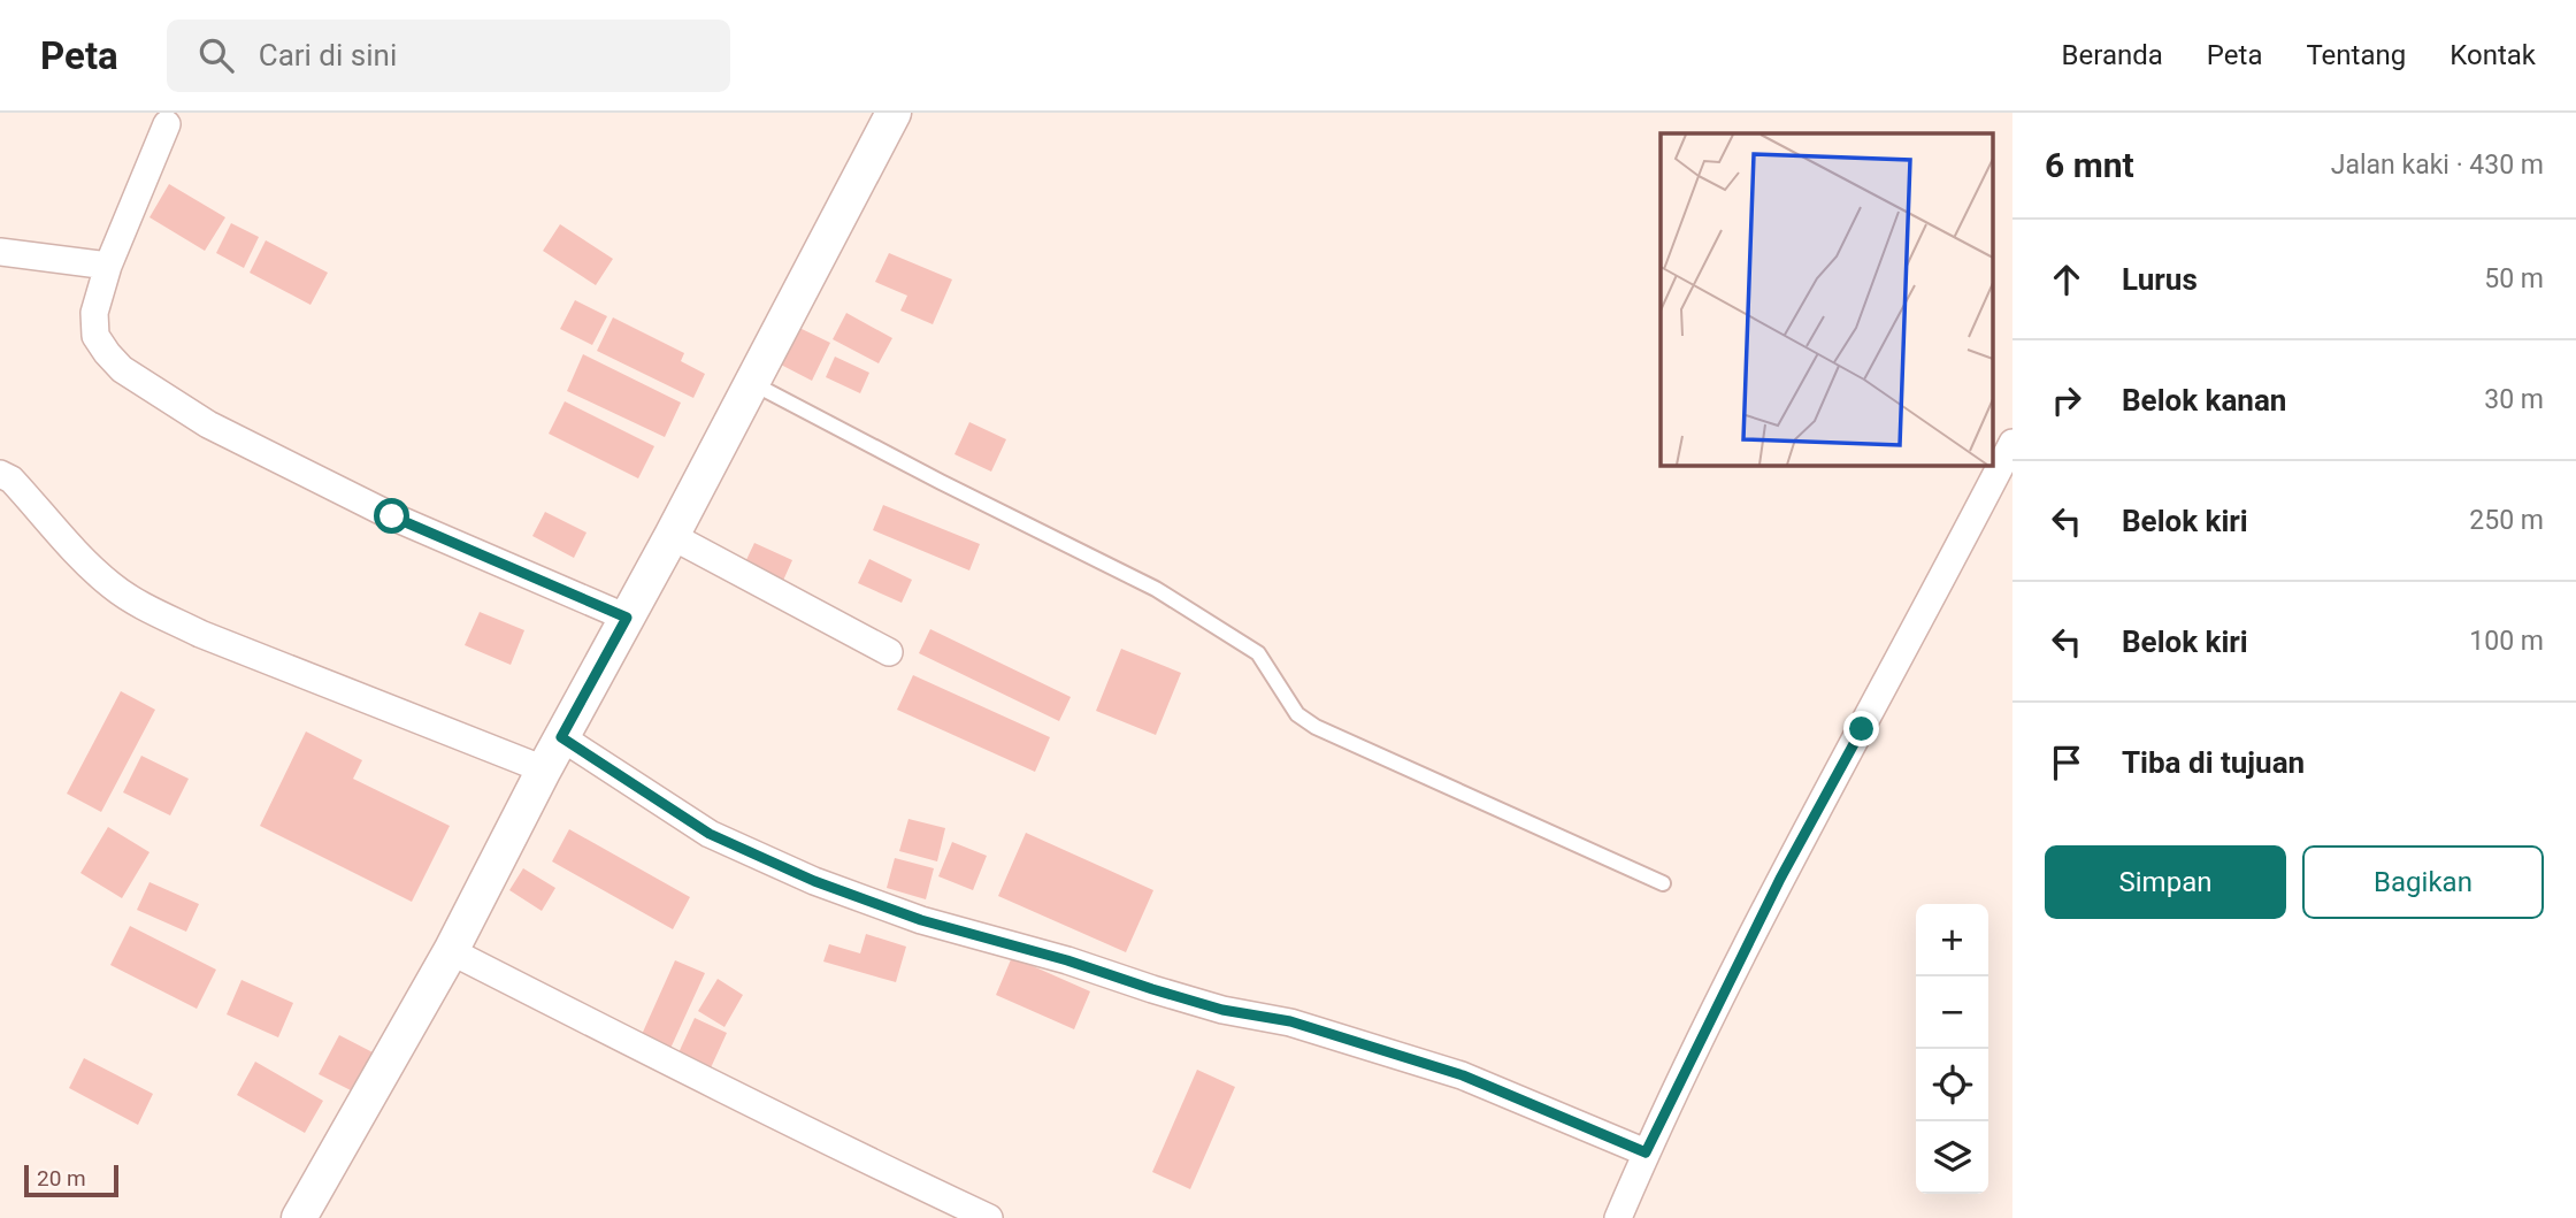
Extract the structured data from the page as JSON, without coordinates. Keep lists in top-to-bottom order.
{
  "scale_bar": "20 m",
  "page": {
    "header": "Peta",
    "search": "Cari di sini",
    "nav": [
      "Beranda",
      "Peta",
      "Tentang",
      "Kontak"
    ],
    "heading": ["6 mnt", "Jalan kaki · 430 m"],
    "list": [
      ["Lurus", "50 m"],
      ["Belok kanan", "30 m"],
      ["Belok kiri", "250 m"],
      ["Belok kiri", "100 m"],
      "Tiba di tujuan"
    ],
    "buttons": ["Simpan", "Bagikan"],
    "map_buttons": ["+", "−"],
    "scale": "20 m"
  }
}
